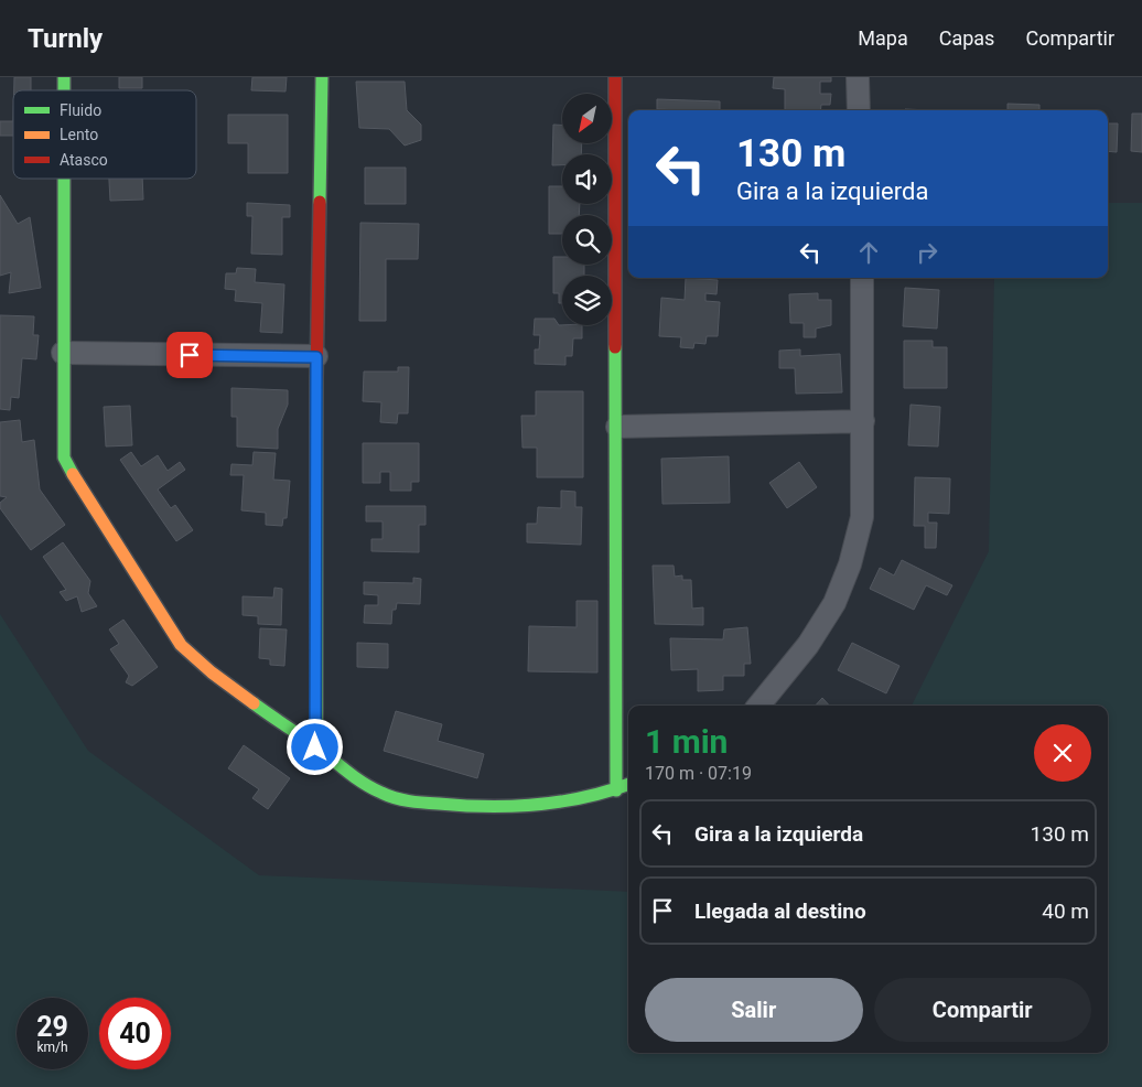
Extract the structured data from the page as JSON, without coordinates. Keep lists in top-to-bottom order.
{
  "legend": ["Fluido", "Lento", "Atasco"],
  "north": "bottom left",
  "page": {
    "header": "Turnly",
    "nav": ["Mapa", "Capas", "Compartir"],
    "turn": ["130 m", "Gira a la izquierda"],
    "heading": ["1 min", "170 m · 07:19"],
    "list": [
      {
        "name": "Gira a la izquierda",
        "value": "130 m"
      },
      {
        "name": "Llegada al destino",
        "value": "40 m"
      }
    ],
    "buttons": ["Salir", "Compartir"],
    "speed": "29 km/h",
    "limit": "40"
  }
}
